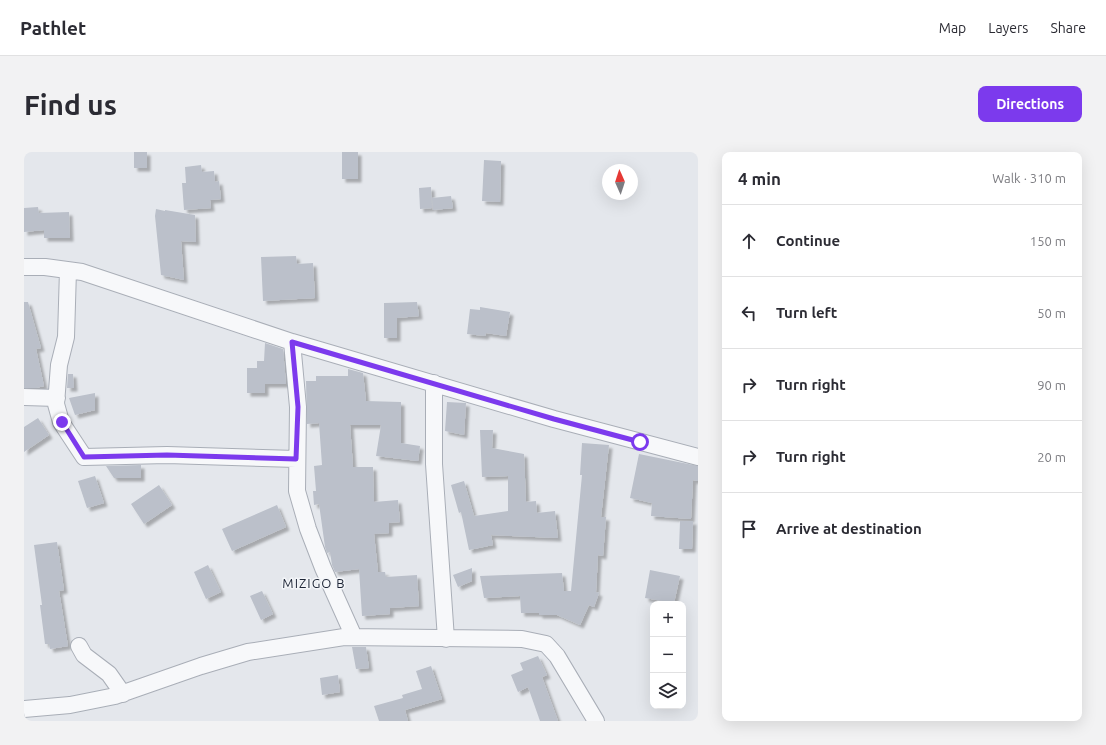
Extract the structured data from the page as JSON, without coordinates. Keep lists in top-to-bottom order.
{
  "districts": ["MIZIGO B"],
  "north": "top",
  "page": {
    "header": "Pathlet",
    "nav": ["Map", "Layers", "Share"],
    "buttons": "Directions",
    "title": "Find us",
    "heading": ["4 min", "Walk · 310 m"],
    "list": [
      ["Continue", "150 m"],
      ["Turn left", "50 m"],
      ["Turn right", "90 m"],
      ["Turn right", "20 m"],
      "Arrive at destination"
    ],
    "map_buttons": ["+", "−"]
  }
}
